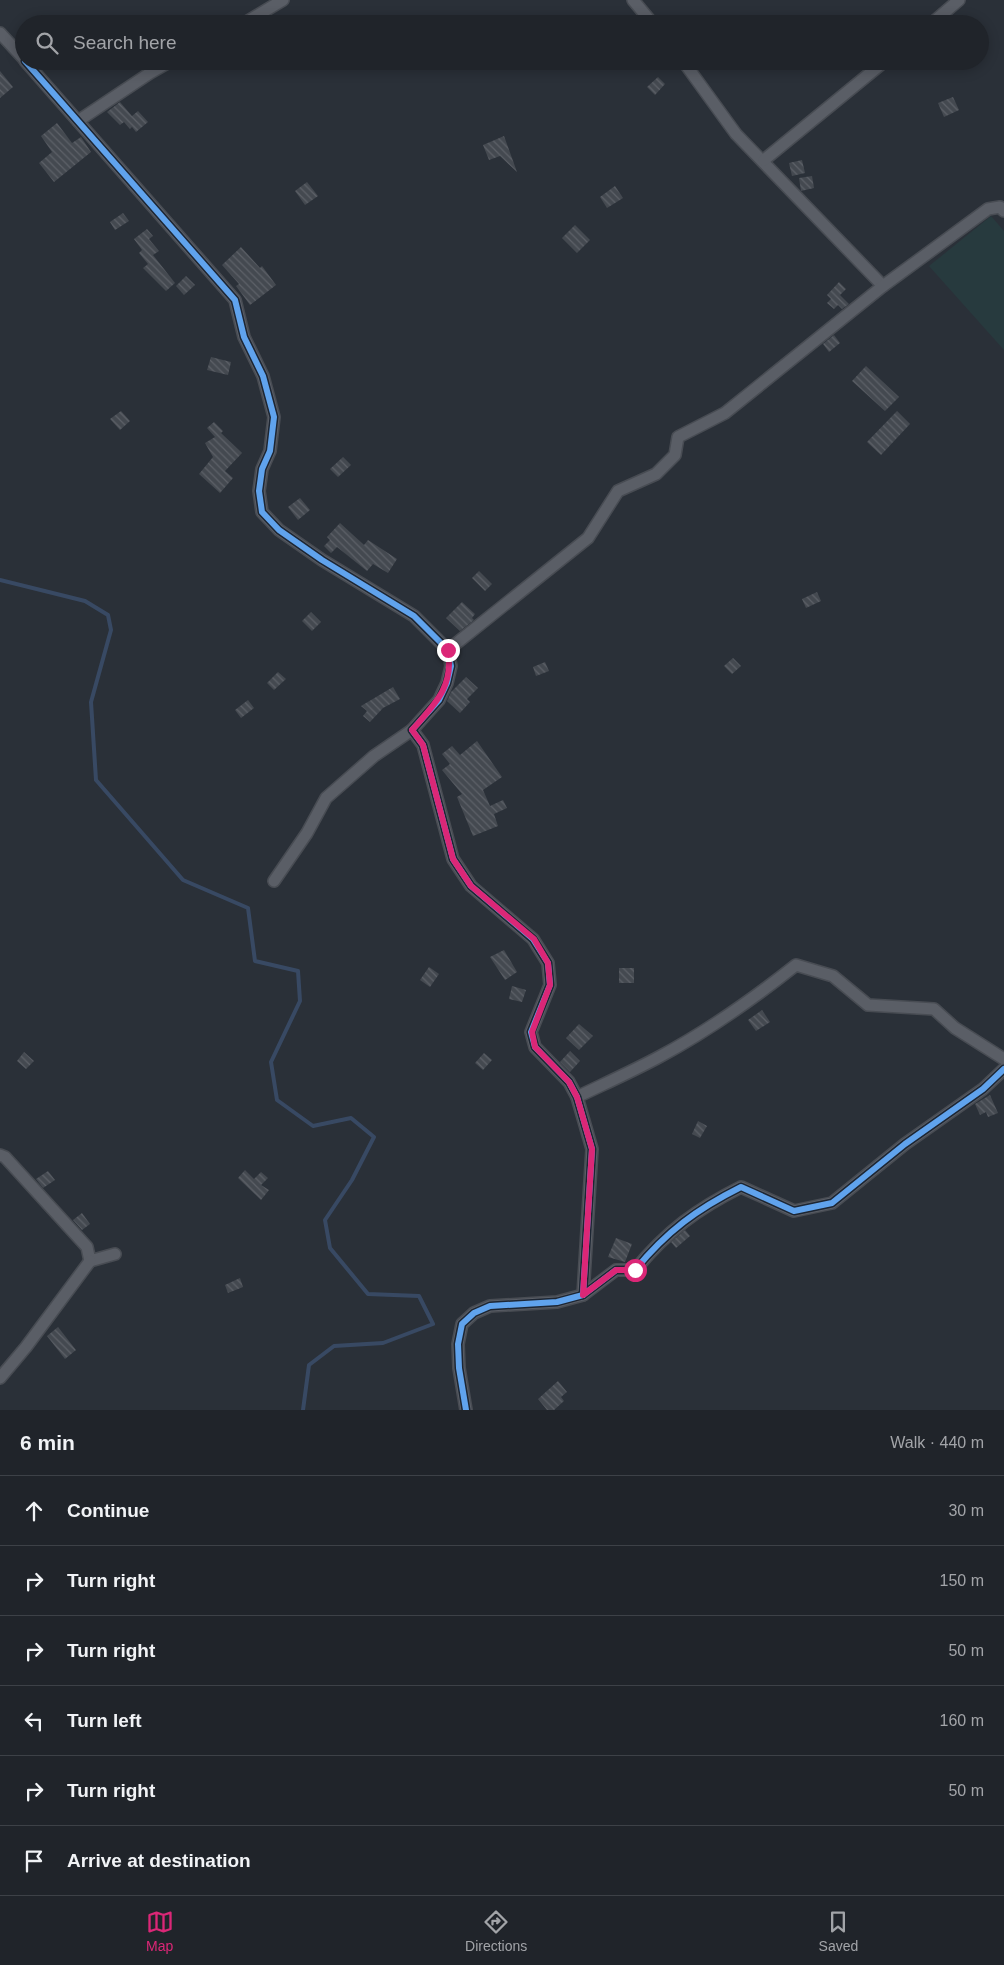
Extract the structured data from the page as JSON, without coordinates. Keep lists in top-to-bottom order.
{
  "page": {
    "search": "Search here",
    "heading": ["6 min", "Walk · 440 m"],
    "list": [
      ["Continue", "30 m"],
      ["Turn right", "150 m"],
      ["Turn right", "50 m"],
      ["Turn left", "160 m"],
      ["Turn right", "50 m"],
      "Arrive at destination"
    ],
    "nav": ["Map", "Directions", "Saved"]
  }
}
